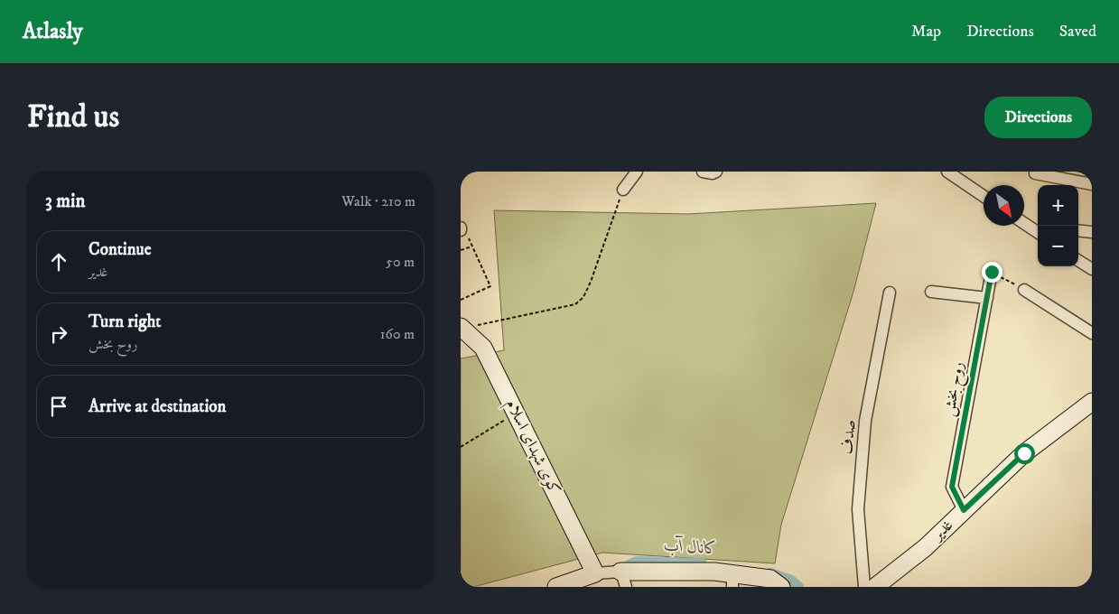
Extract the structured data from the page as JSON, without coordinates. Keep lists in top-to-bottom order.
{
  "streets": {
    "main road": ["کوی شهدای اسلام", "غدیر"],
    "street": ["روح بخش", "صدف"]
  },
  "crossings": [
    ["روح بخش", "غدیر"]
  ],
  "water": ["کانال آب"],
  "north": "bottom right",
  "page": {
    "header": "Atlasly",
    "nav": ["Map", "Directions", "Saved"],
    "buttons": "Directions",
    "title": "Find us",
    "heading": ["3 min", "Walk · 210 m"],
    "map_buttons": ["+", "−"],
    "list": [
      ["Continue", "غدیر", "50 m"],
      ["Turn right", "روح بخش", "160 m"],
      "Arrive at destination"
    ]
  }
}
